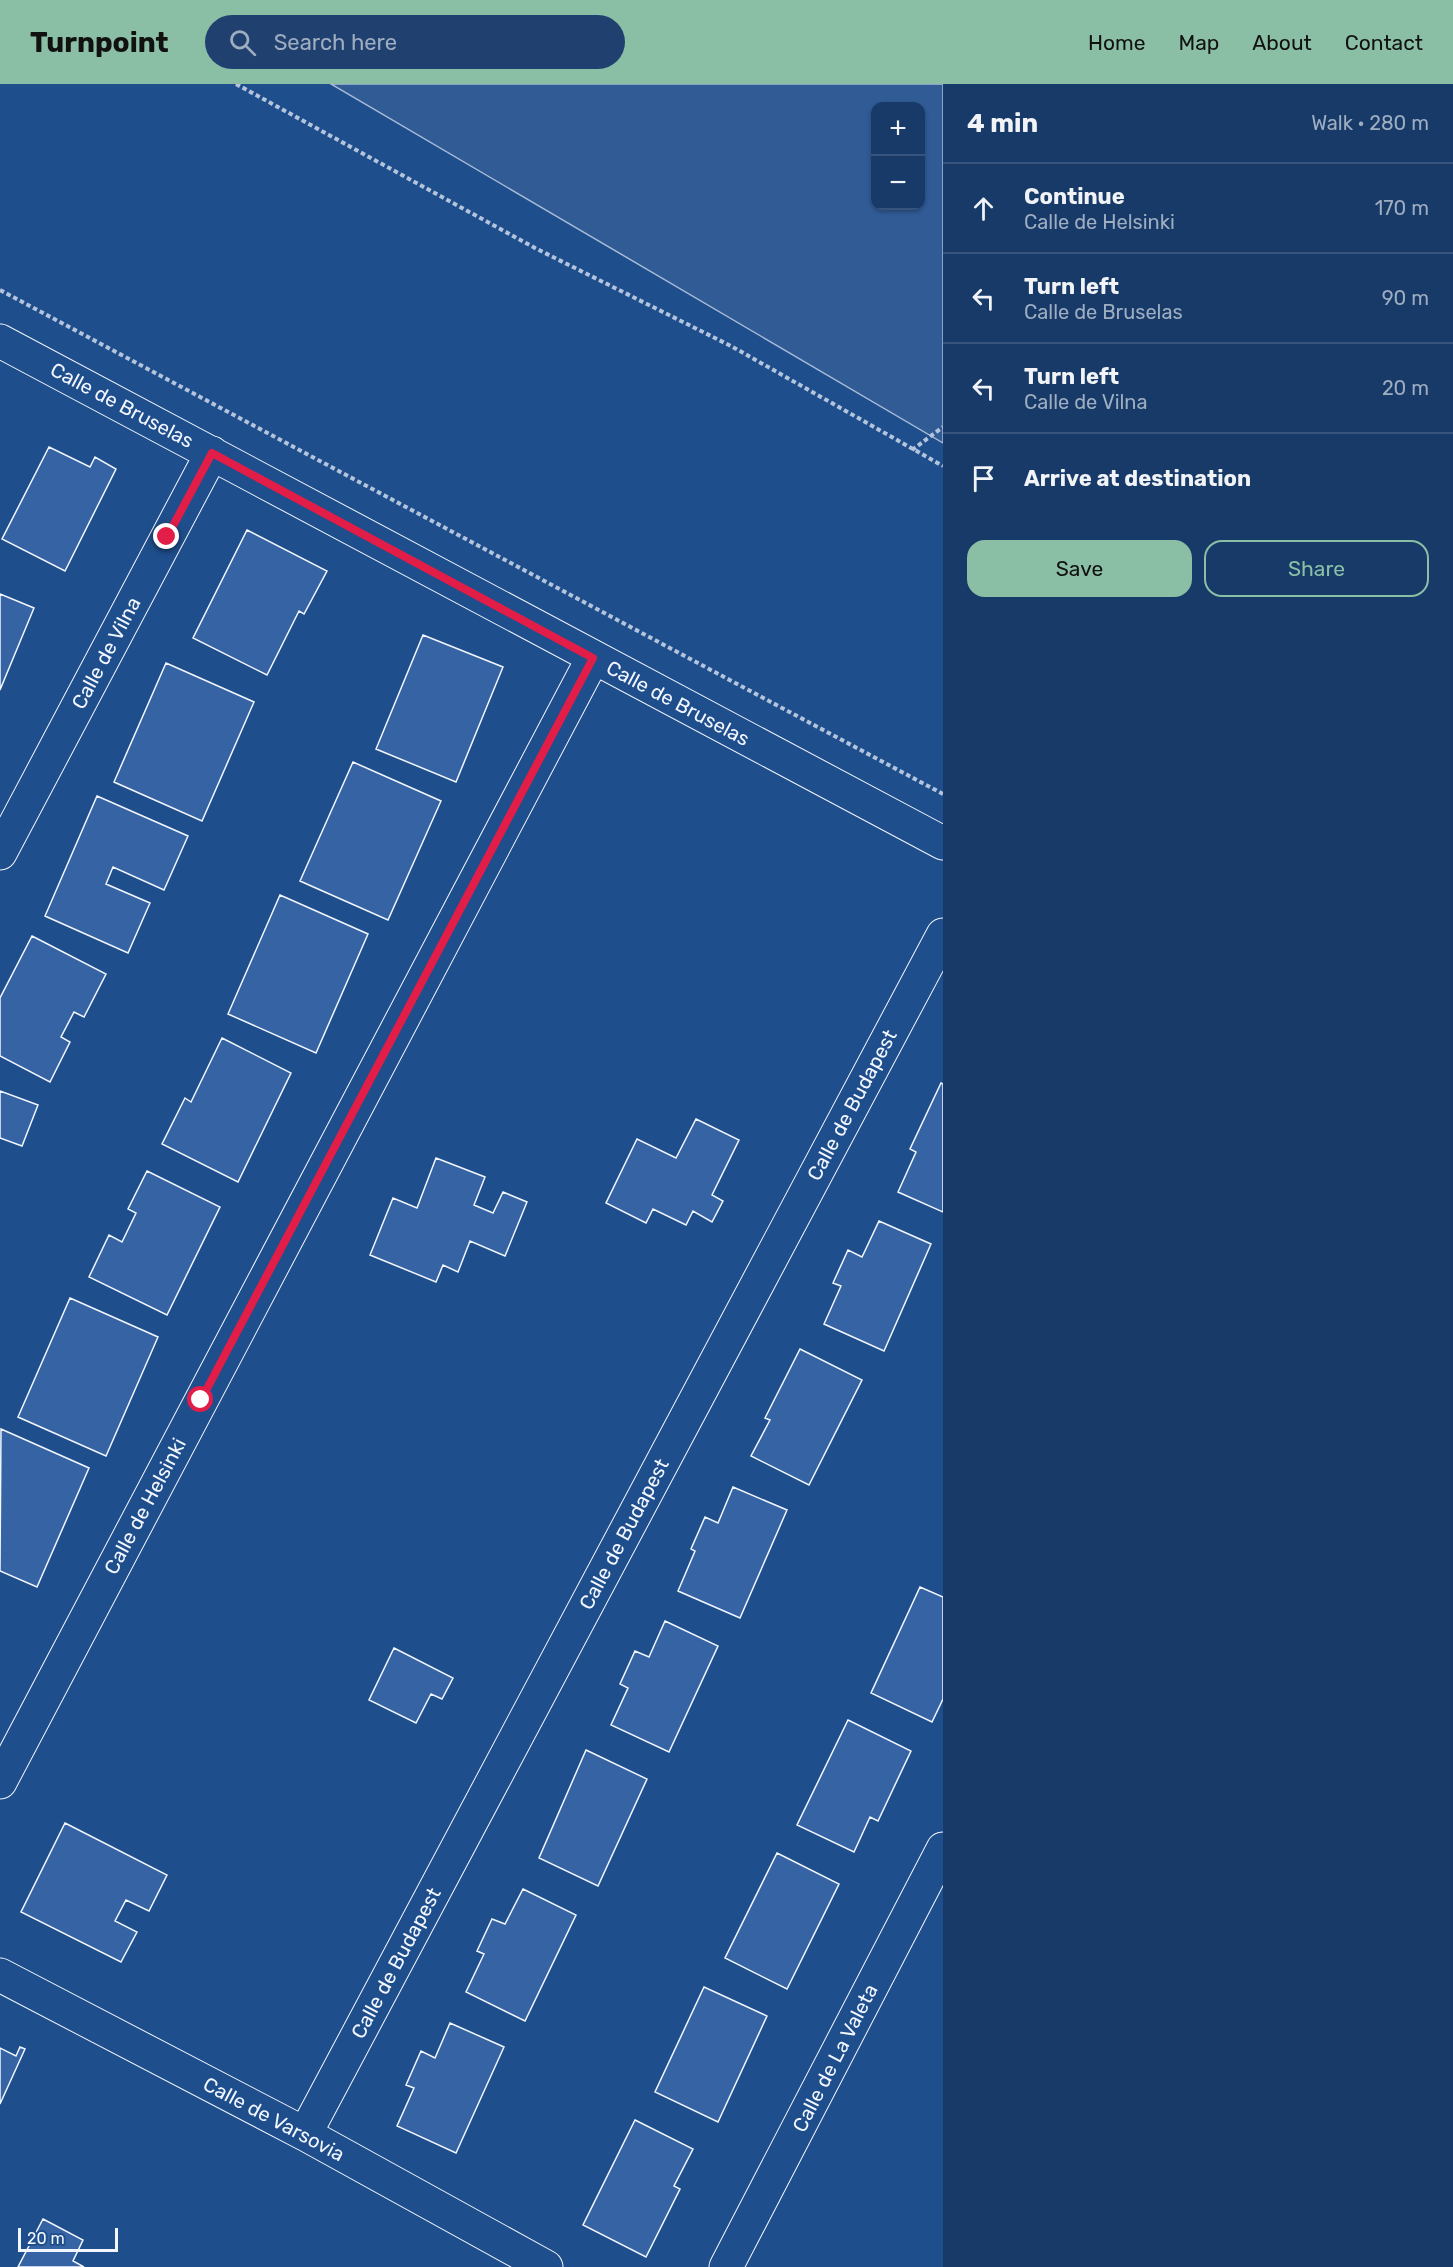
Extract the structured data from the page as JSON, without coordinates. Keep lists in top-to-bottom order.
{
  "streets": {
    "street": [
      "Calle de Bruselas",
      "Calle de Vilna",
      "Calle de Budapest",
      "Calle de Helsinki",
      "Calle de La Valeta",
      "Calle de Varsovia"
    ]
  },
  "crossings": [
    ["Calle de Bruselas", "Calle de Vilna"],
    ["Calle de Bruselas", "Calle de Helsinki"],
    ["Calle de Budapest", "Calle de Varsovia"]
  ],
  "scale_bar": "20 m",
  "page": {
    "header": "Turnpoint",
    "search": "Search here",
    "nav": [
      "Home",
      "Map",
      "About",
      "Contact"
    ],
    "heading": ["4 min", "Walk · 280 m"],
    "map_buttons": ["+", "−"],
    "list": [
      ["Continue", "Calle de Helsinki", "170 m"],
      ["Turn left", "Calle de Bruselas", "90 m"],
      ["Turn left", "Calle de Vilna", "20 m"],
      "Arrive at destination"
    ],
    "buttons": ["Save", "Share"],
    "scale": "20 m"
  }
}
